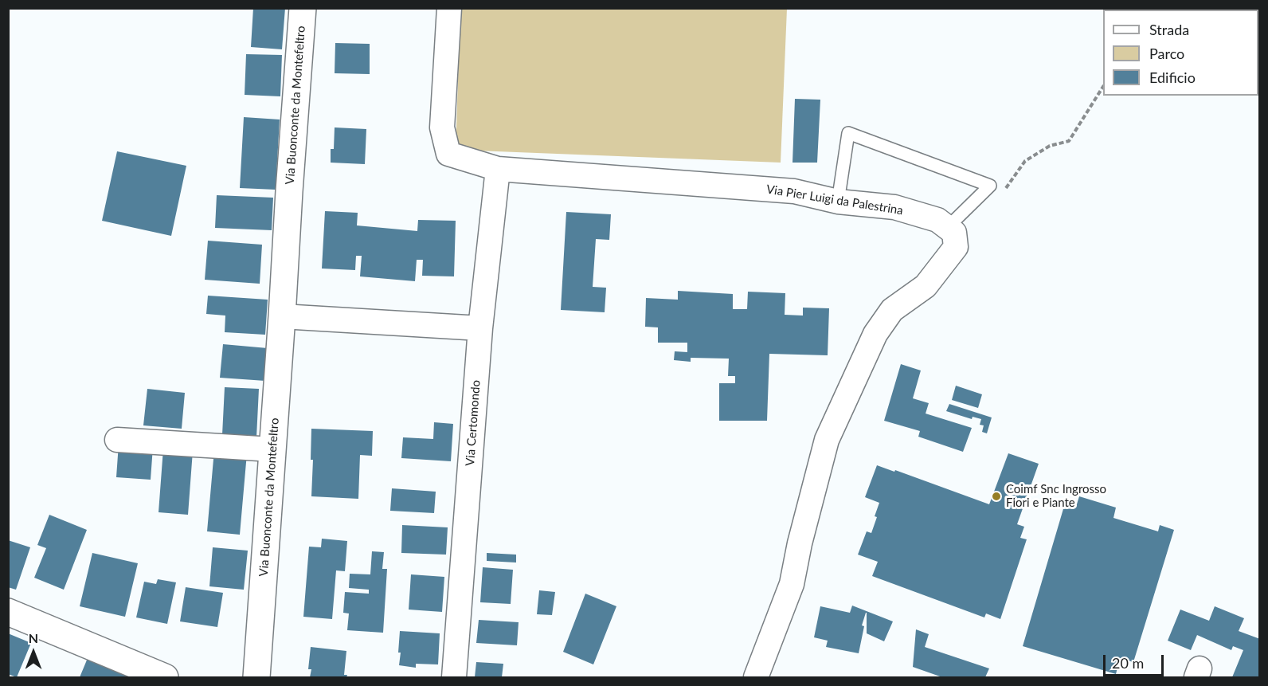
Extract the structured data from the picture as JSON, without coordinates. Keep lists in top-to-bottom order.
{
  "streets": {
    "street": ["Via Buonconte da Montefeltro", "Via Pier Luigi da Palestrina", "Via Certomondo"]
  },
  "crossings": [
    ["Via Pier Luigi da Palestrina", "Via Certomondo"]
  ],
  "places": ["Coimf Snc Ingrosso Fiori e Piante"],
  "legend": ["Strada", "Parco", "Edificio"],
  "scale_bar": "20 m",
  "north": "top"
}
